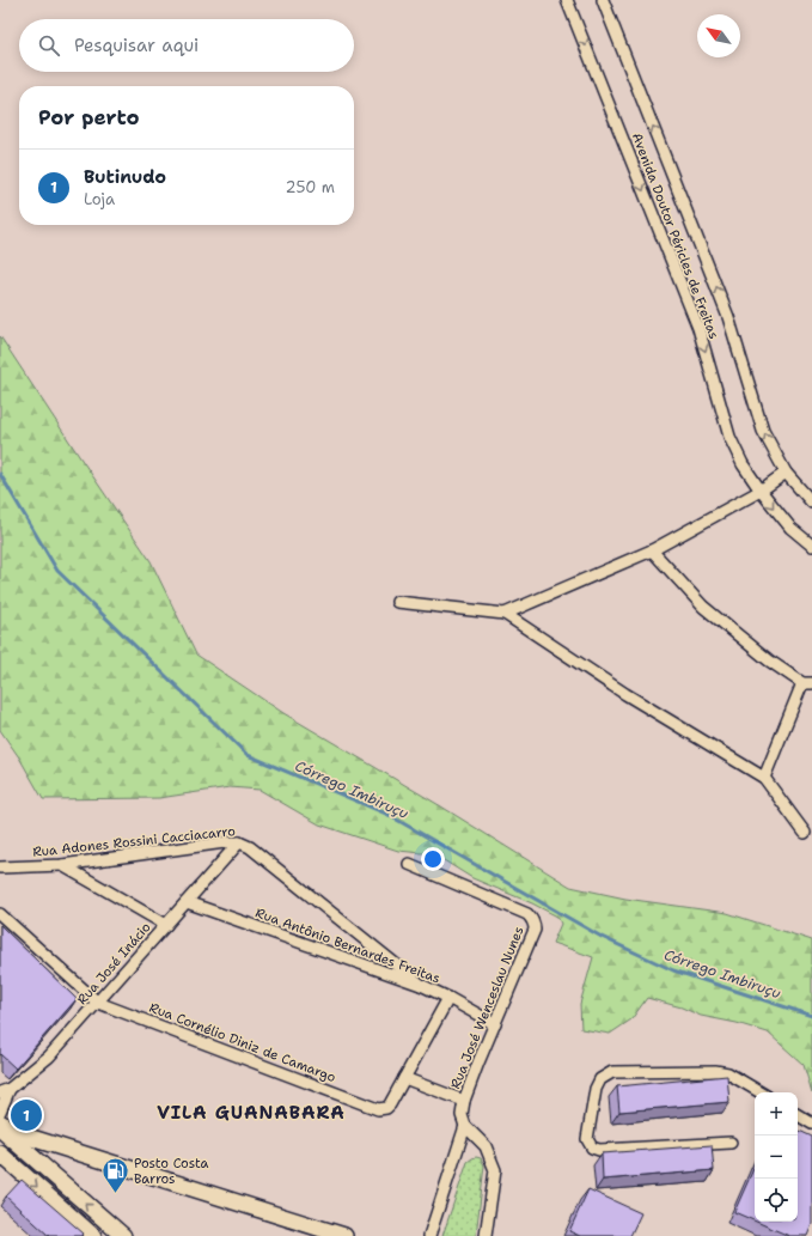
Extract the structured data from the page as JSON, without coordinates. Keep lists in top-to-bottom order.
{
  "streets": {
    "street": [
      "Avenida Doutor Péricles de Freitas",
      "Rua Adones Rossini Cacciacarro",
      "Rua Antônio Bernardes Freitas",
      "Rua José Inácio",
      "Rua José Wenceslau Nunes",
      "Rua Cornélio Diniz de Camargo"
    ]
  },
  "crossings": [
    ["Rua Adones Rossini Cacciacarro", "Rua Antônio Bernardes Freitas"],
    ["Rua Adones Rossini Cacciacarro", "Rua José Inácio"],
    ["Rua Antônio Bernardes Freitas", "Rua José Inácio"],
    ["Rua Antônio Bernardes Freitas", "Rua José Wenceslau Nunes"],
    ["Rua José Inácio", "Rua Cornélio Diniz de Camargo"],
    ["Rua José Wenceslau Nunes", "Rua Cornélio Diniz de Camargo"]
  ],
  "districts": ["VILA GUANABARA"],
  "water": ["Córrego Imbiruçu"],
  "places": {
    "fuel station": ["Posto Costa Barros"]
  },
  "north": "top left",
  "page": {
    "search": "Pesquisar aqui",
    "heading": "Por perto",
    "list": [
      {
        "mark": "1",
        "name": "Butinudo",
        "note": "Loja",
        "value": "250 m"
      }
    ],
    "map_buttons": ["+", "−"],
    "pins": "1"
  }
}
